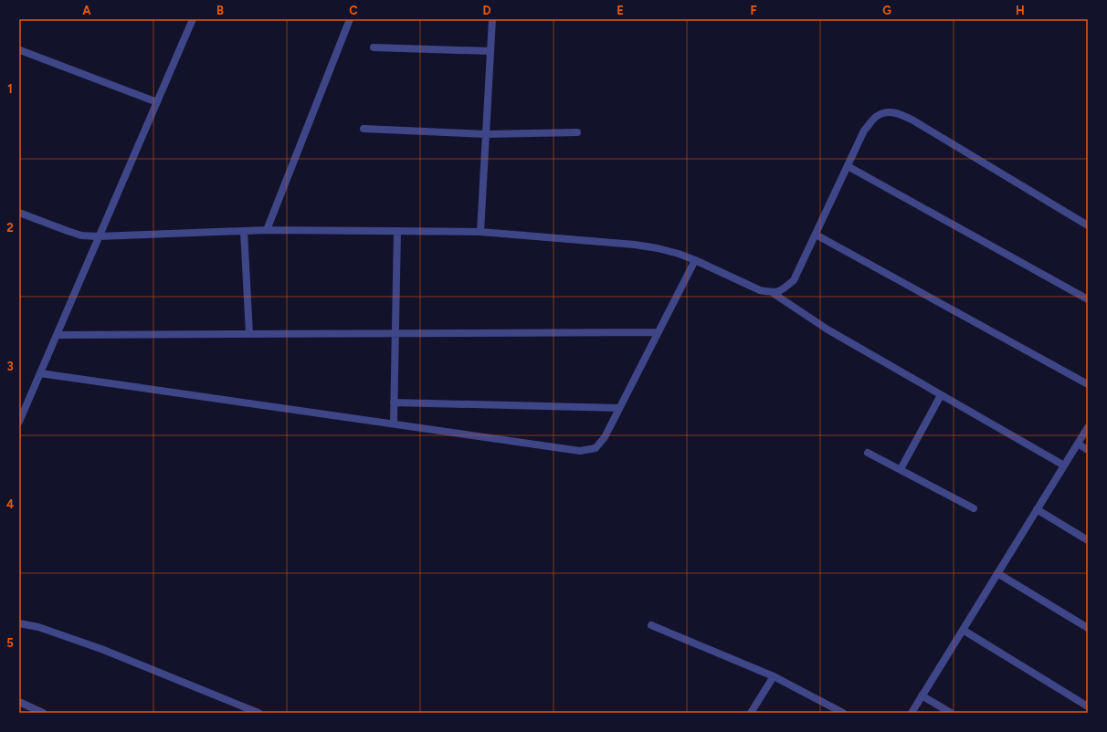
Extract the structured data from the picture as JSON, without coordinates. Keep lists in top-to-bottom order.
{
  "grid": {
    "columns": [
      "A",
      "B",
      "C",
      "D",
      "E",
      "F",
      "G",
      "H"
    ],
    "rows": [
      "1",
      "2",
      "3",
      "4",
      "5"
    ]
  }
}
